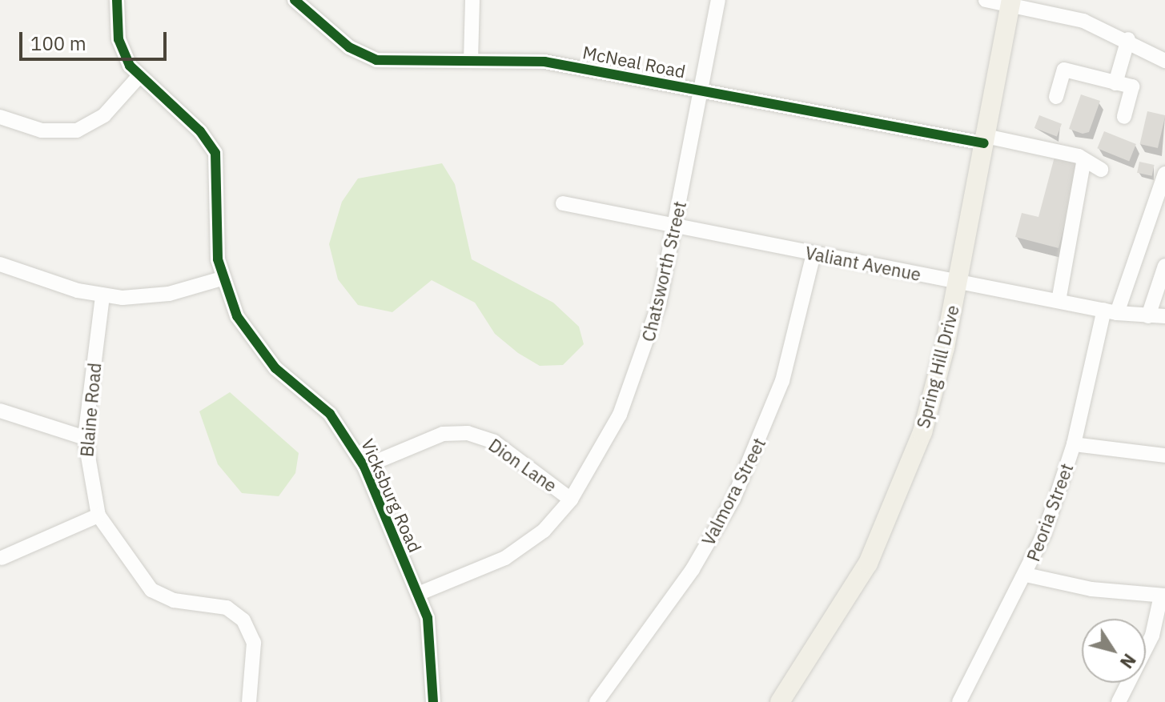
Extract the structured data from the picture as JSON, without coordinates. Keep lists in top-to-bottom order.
{
  "streets": {
    "main road": ["Spring Hill Drive"],
    "street": [
      "McNeal Road",
      "Valiant Avenue",
      "Chatsworth Street",
      "Blaine Road",
      "Dion Lane",
      "Valmora Street",
      "Vicksburg Road",
      "Peoria Street"
    ]
  },
  "crossings": [
    ["McNeal Road", "Chatsworth Street"],
    ["McNeal Road", "Spring Hill Drive"],
    ["Valiant Avenue", "Chatsworth Street"],
    ["Valiant Avenue", "Spring Hill Drive"],
    ["Valiant Avenue", "Valmora Street"],
    ["Valiant Avenue", "Peoria Street"],
    ["Chatsworth Street", "Dion Lane"],
    ["Chatsworth Street", "Vicksburg Road"],
    ["Dion Lane", "Vicksburg Road"]
  ],
  "scale_bar": "100 m",
  "north": "bottom right"
}
